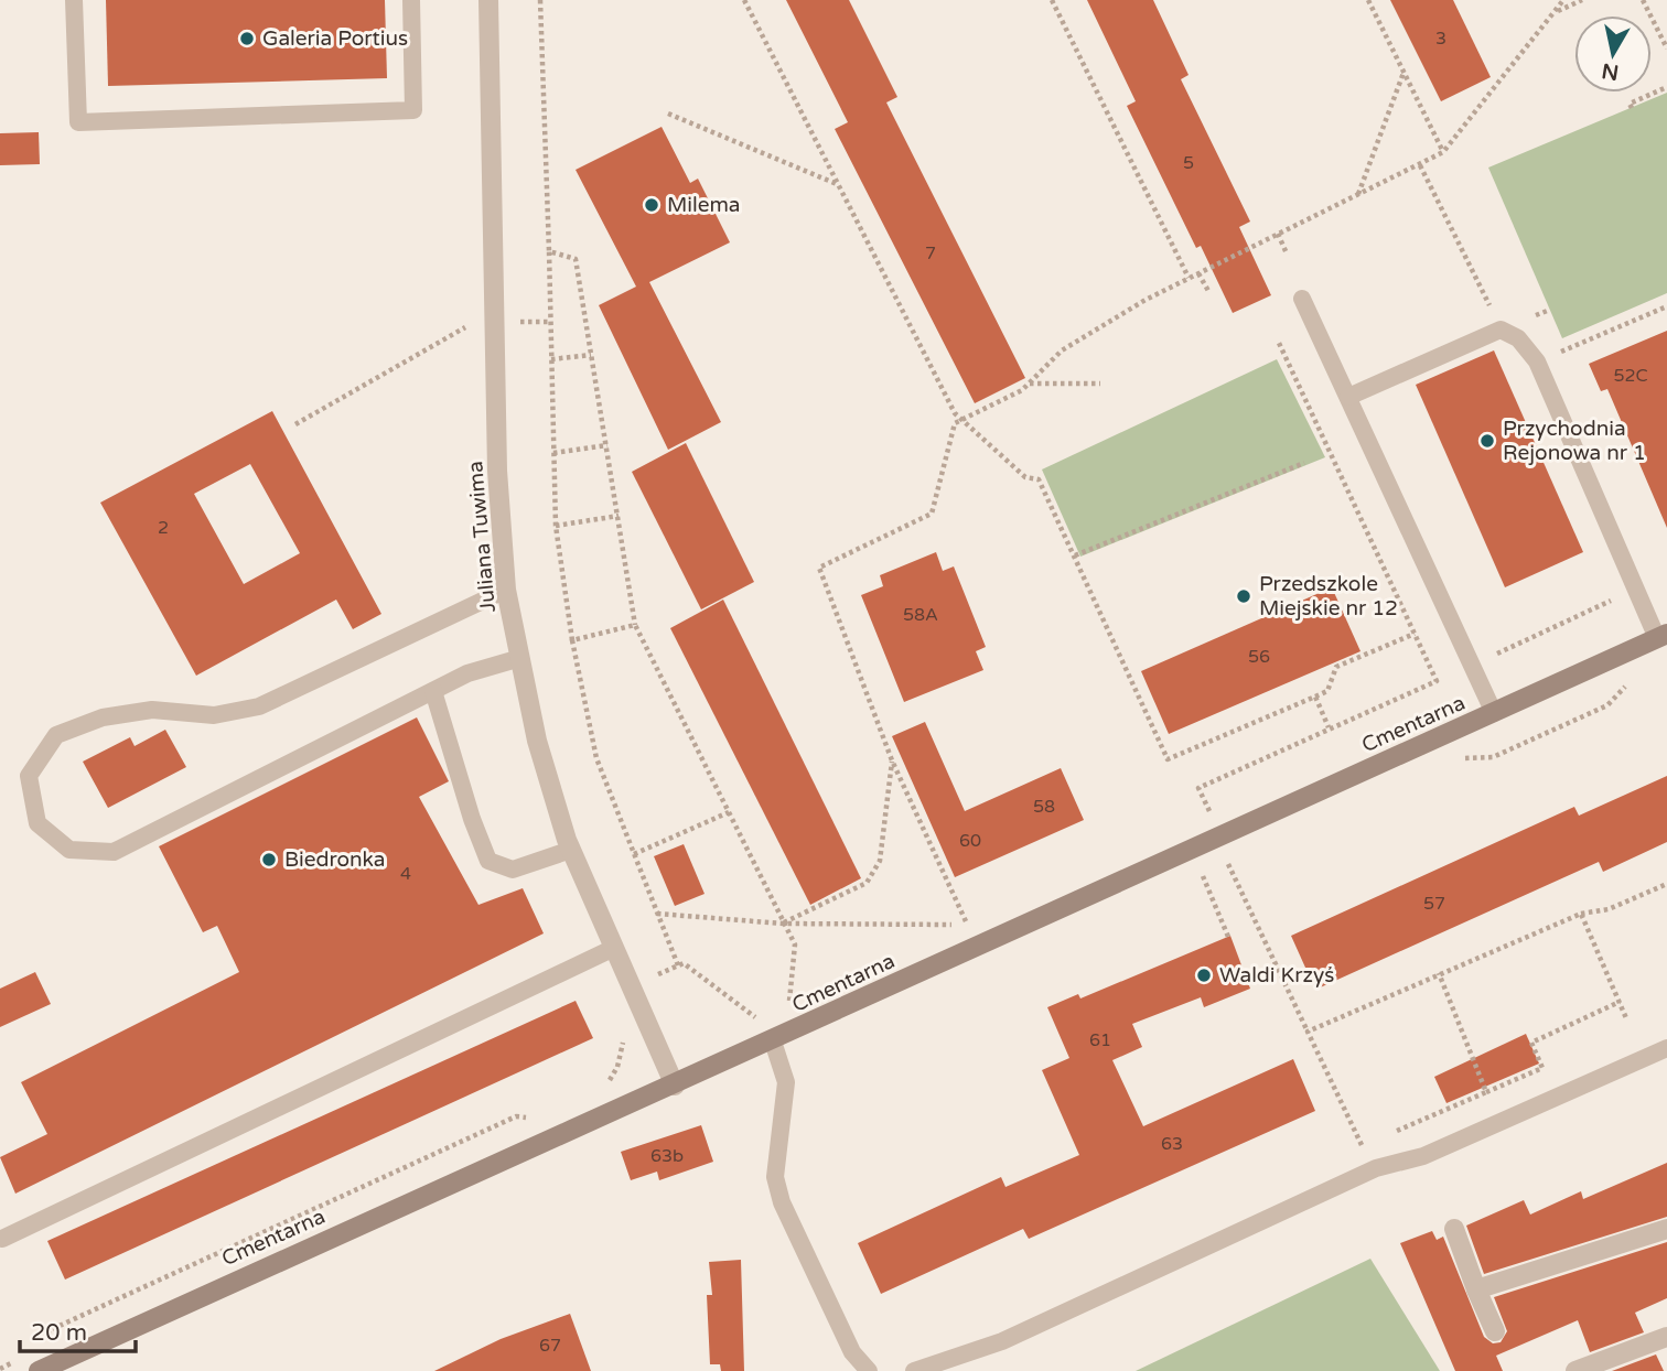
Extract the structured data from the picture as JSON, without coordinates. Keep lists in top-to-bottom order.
{
  "streets": {
    "street": ["Juliana Tuwima", "Cmentarna"]
  },
  "crossings": [
    ["Juliana Tuwima", "Cmentarna"]
  ],
  "places": [
    "Galeria Portius",
    "Milema",
    "Przychodnia Rejonowa nr 1",
    "Przedszkole Miejskie nr 12",
    "Biedronka",
    "Waldi Krzyś"
  ],
  "house_numbers": [
    "3",
    "5",
    "7",
    "52C",
    "2",
    "58A",
    "56",
    "58",
    "60",
    "4",
    "57",
    "61",
    "63",
    "63b",
    "67"
  ],
  "scale_bar": "20 m",
  "north": "bottom"
}
